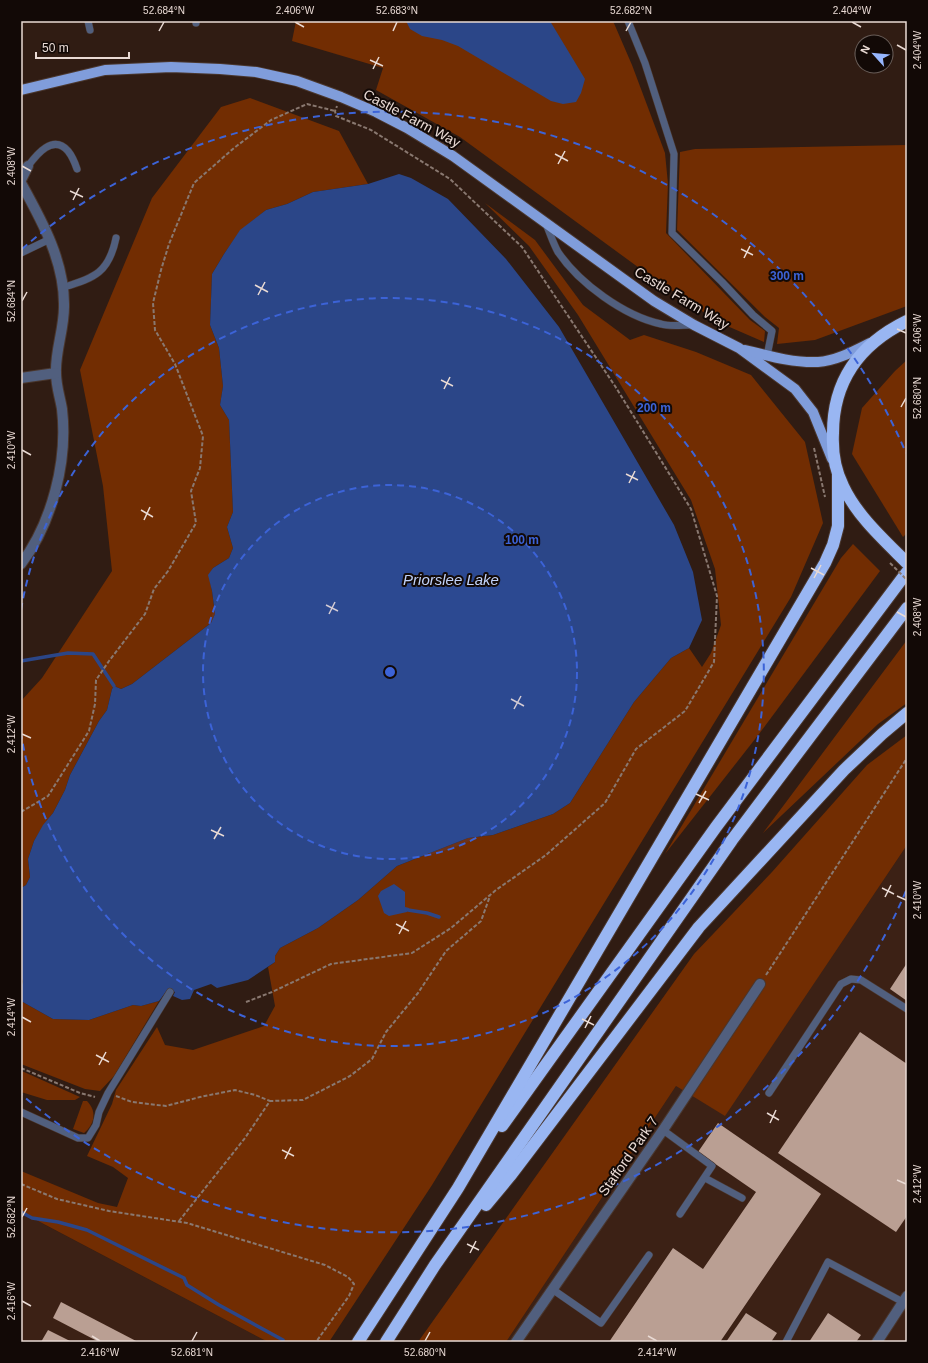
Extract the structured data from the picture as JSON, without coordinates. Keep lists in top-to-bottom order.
{
  "streets": {
    "main road": ["Castle Farm Way"],
    "street": ["Stafford Park 7"]
  },
  "water": ["Priorslee Lake"],
  "scale_bar": "50 m",
  "north": "top left",
  "coordinates": [
    "52.684°N",
    "2.406°W",
    "52.683°N",
    "52.682°N",
    "2.404°W",
    "2.408°W",
    "52.680°N",
    "2.410°W",
    "2.412°W",
    "2.414°W",
    "2.416°W",
    "52.681°N"
  ],
  "rings": ["300 m", "200 m", "100 m"]
}
